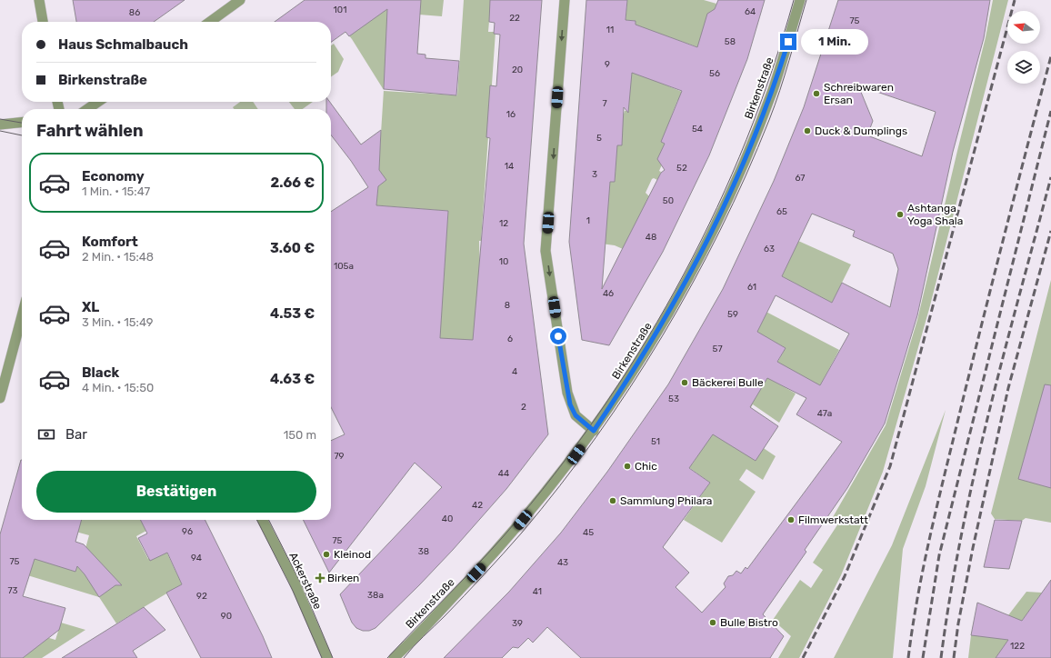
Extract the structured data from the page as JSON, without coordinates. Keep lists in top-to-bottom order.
{
  "streets": {
    "street": ["Birkenstraße", "Ackerstraße"]
  },
  "places": {
    "other": [
      "Schreibwaren Ersan",
      "Duck & Dumplings",
      "Ashtanga Yoga Shala",
      "Bäckerei Bulle",
      "Chic",
      "Sammlung Philara",
      "Filmwerkstatt",
      "Kleinod",
      "Bulle Bistro"
    ],
    "health": ["Birken"]
  },
  "house_numbers": [
    "101",
    "64",
    "86",
    "22",
    "75",
    "11",
    "58",
    "9",
    "20",
    "56",
    "7",
    "16",
    "54",
    "5",
    "14",
    "52",
    "3",
    "67",
    "50",
    "65",
    "1",
    "12",
    "48",
    "63",
    "10",
    "105a",
    "61",
    "46",
    "8",
    "59",
    "6",
    "57",
    "4",
    "53",
    "2",
    "47a",
    "51",
    "79",
    "44",
    "42",
    "40",
    "96",
    "45",
    "75",
    "38",
    "94",
    "75",
    "43",
    "73",
    "41",
    "38a",
    "92",
    "90",
    "39",
    "122"
  ],
  "north": "left",
  "page": {
    "banner": ["Haus Schmalbauch", "Birkenstraße"],
    "bubble": "1 Min.",
    "heading": "Fahrt wählen",
    "list": [
      {
        "name": "Economy",
        "note": "1 Min. · 15:47",
        "value": "2.66 €"
      },
      {
        "name": "Komfort",
        "note": "2 Min. · 15:48",
        "value": "3.60 €"
      },
      {
        "name": "XL",
        "note": "3 Min. · 15:49",
        "value": "4.53 €"
      },
      {
        "name": "Black",
        "note": "4 Min. · 15:50",
        "value": "4.63 €"
      }
    ],
    "pay": ["Bar", "150 m"],
    "buttons": "Bestätigen"
  }
}
